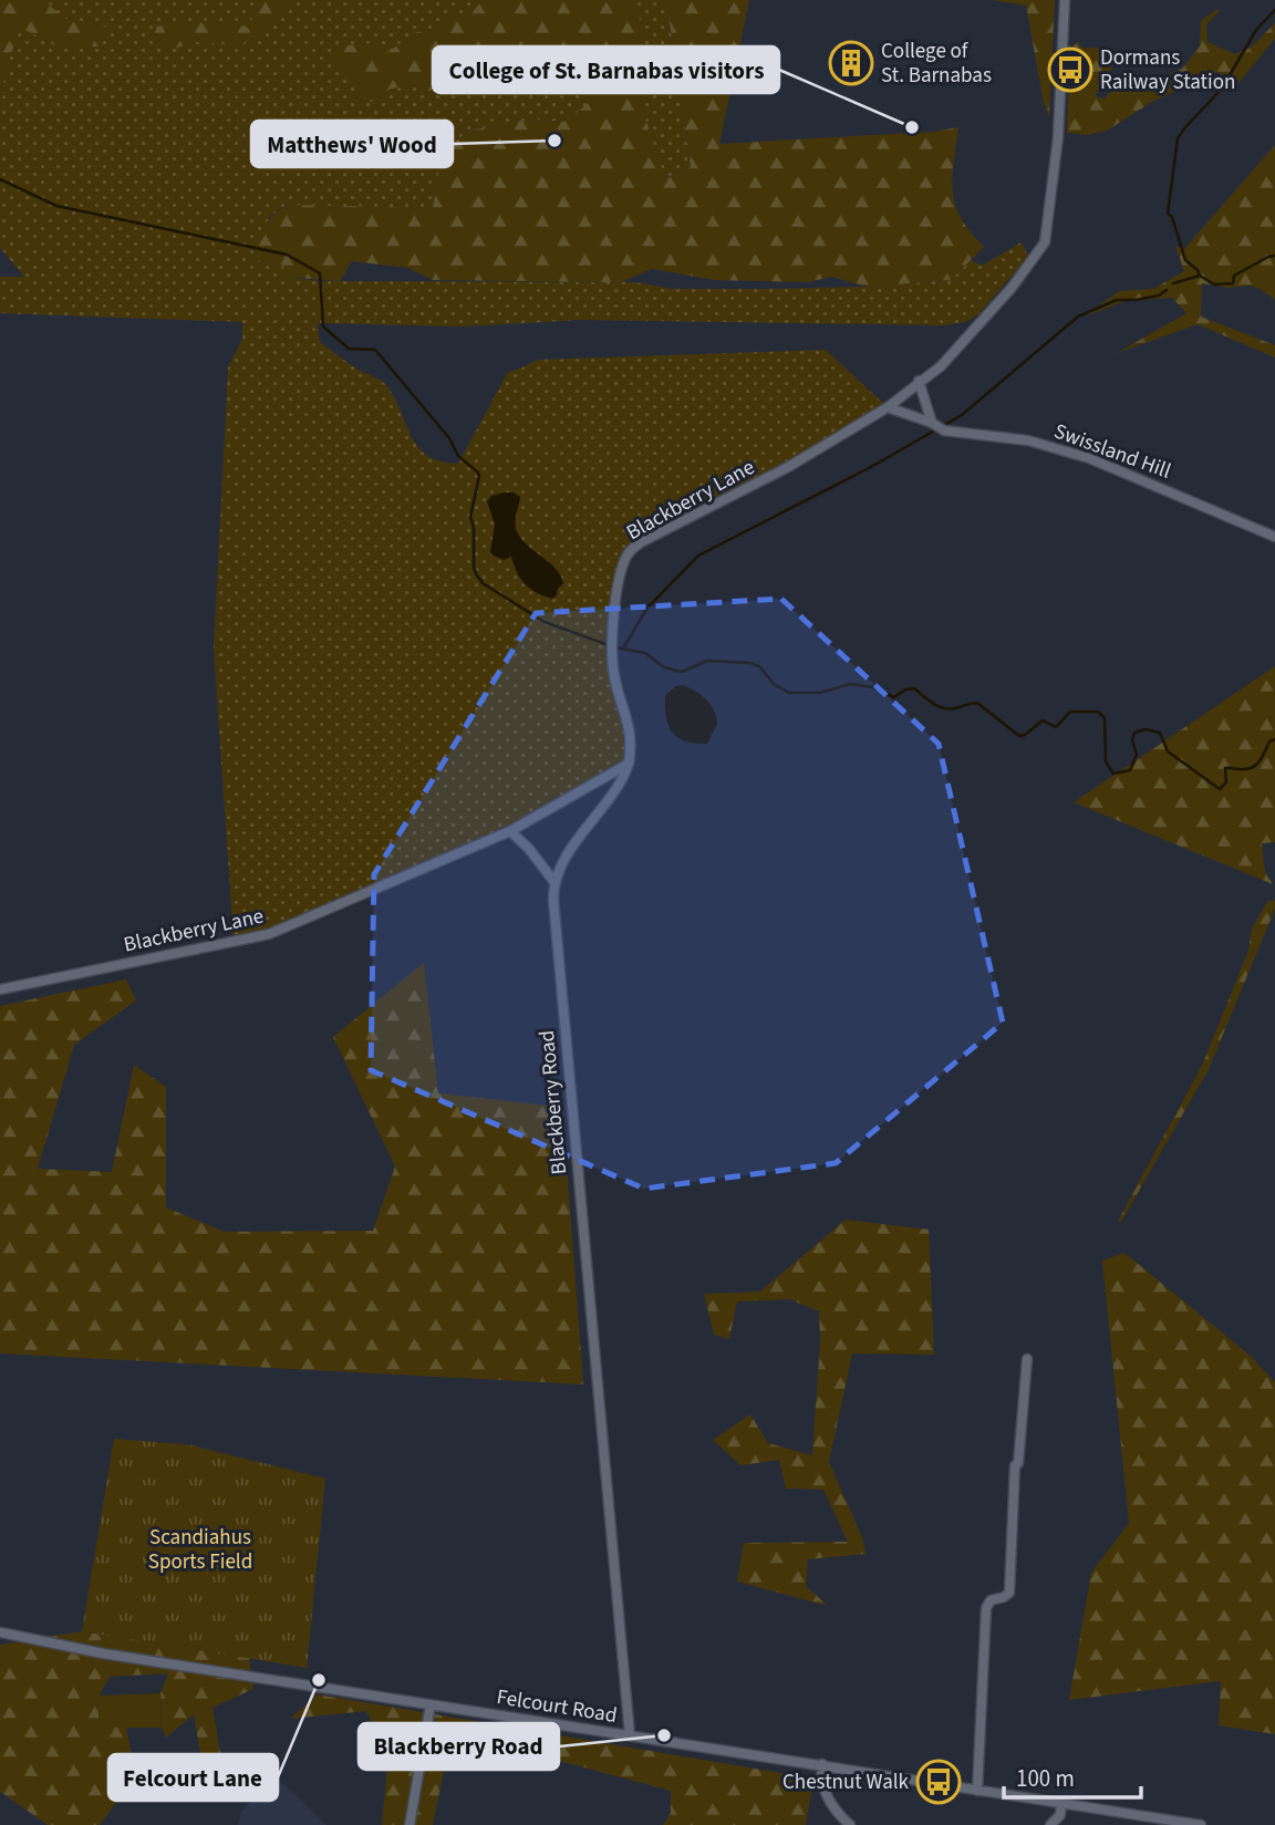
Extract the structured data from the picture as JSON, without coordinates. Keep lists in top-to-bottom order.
{
  "streets": {
    "street": [
      "Swissland Hill",
      "Blackberry Lane",
      "Blackberry Road",
      "Felcourt Road"
    ]
  },
  "crossings": [
    ["Swissland Hill", "Blackberry Lane"],
    ["Blackberry Lane", "Blackberry Road"],
    ["Blackberry Road", "Felcourt Road"]
  ],
  "parks": ["Scandiahus Sports Field"],
  "places": {
    "building": ["College of St. Barnabas"],
    "bus stop": ["Dormans Railway Station", "Chestnut Walk"],
    "other": [
      "College of St. Barnabas visitors",
      "Matthews' Wood",
      "Felcourt Lane",
      "Blackberry Road"
    ]
  },
  "scale_bar": "100 m"
}
